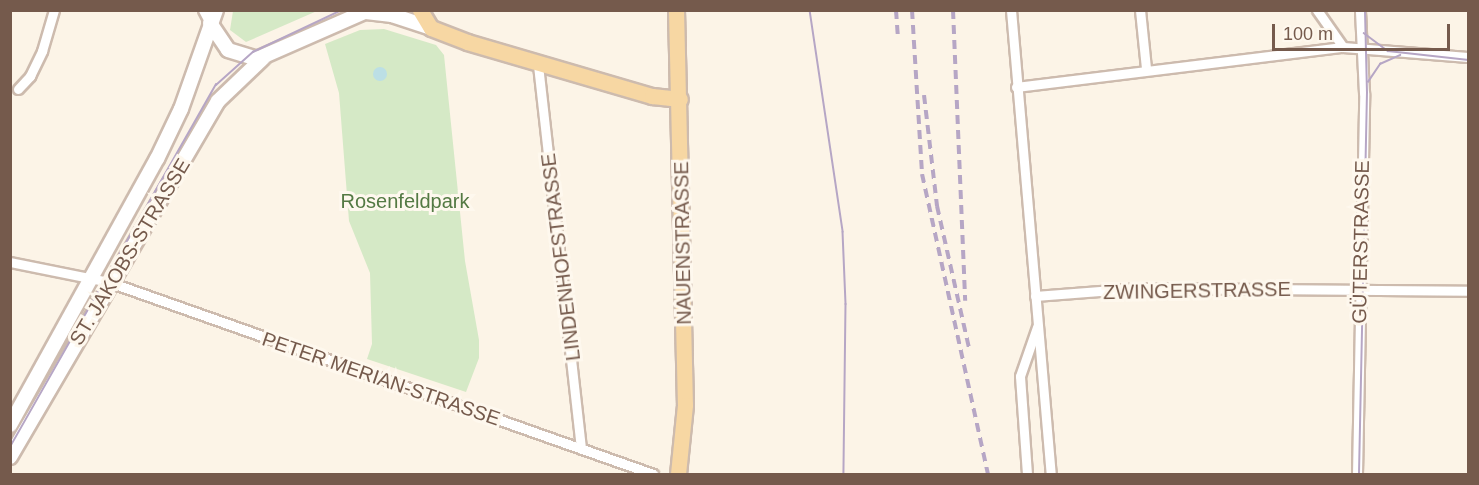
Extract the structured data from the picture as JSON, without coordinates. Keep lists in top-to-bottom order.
{
  "streets": {
    "main road": ["NAUENSTRASSE", "ST. JAKOBS-STRASSE"],
    "street": [
      "GÜTERSTRASSE",
      "LINDENHOFSTRASSE",
      "ZWINGERSTRASSE",
      "PETER MERIAN-STRASSE"
    ]
  },
  "crossings": [
    ["GÜTERSTRASSE", "ZWINGERSTRASSE"],
    ["ST. JAKOBS-STRASSE", "PETER MERIAN-STRASSE"],
    ["LINDENHOFSTRASSE", "PETER MERIAN-STRASSE"]
  ],
  "parks": ["Rosenfeldpark"],
  "scale_bar": "100 m"
}
